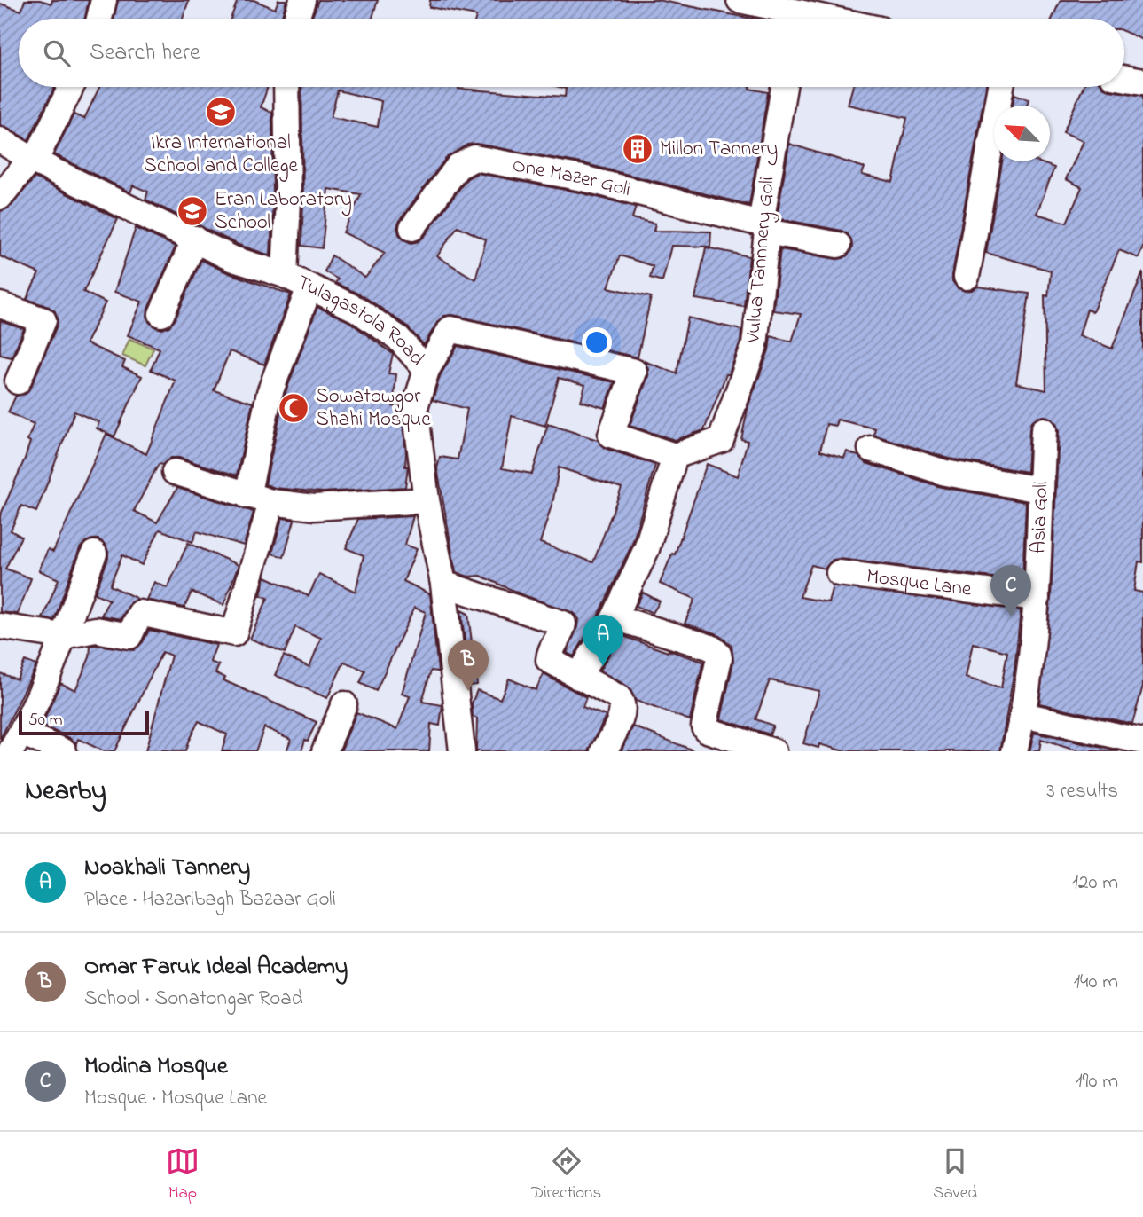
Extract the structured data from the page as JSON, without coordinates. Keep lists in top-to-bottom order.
{
  "streets": {
    "street": [
      "One Mazer Goli",
      "Vulua Tannnery Goli",
      "Tulagastola Road",
      "Asia Goli",
      "Mosque Lane"
    ]
  },
  "crossings": [
    ["One Mazer Goli", "Vulua Tannnery Goli"],
    ["Asia Goli", "Mosque Lane"]
  ],
  "places": {
    "school or university": ["Ikra International School and College", "Eran Laboratory School"],
    "building": ["Millon Tannery"],
    "mosque": ["Sowatowgor Shahi Mosque"]
  },
  "scale_bar": "50 m",
  "north": "top left",
  "page": {
    "search": "Search here",
    "pins": ["C", "A", "B"],
    "scale": "50 m",
    "heading": ["Nearby", "3 results"],
    "list": [
      {
        "mark": "A",
        "name": "Noakhali Tannery",
        "note": "Place · Hazaribagh Bazaar Goli",
        "value": "120 m"
      },
      {
        "mark": "B",
        "name": "Omar Faruk Ideal Academy",
        "note": "School · Sonatongar Road",
        "value": "140 m"
      },
      {
        "mark": "C",
        "name": "Modina Mosque",
        "note": "Mosque · Mosque Lane",
        "value": "190 m"
      }
    ],
    "nav": ["Map", "Directions", "Saved"]
  }
}
